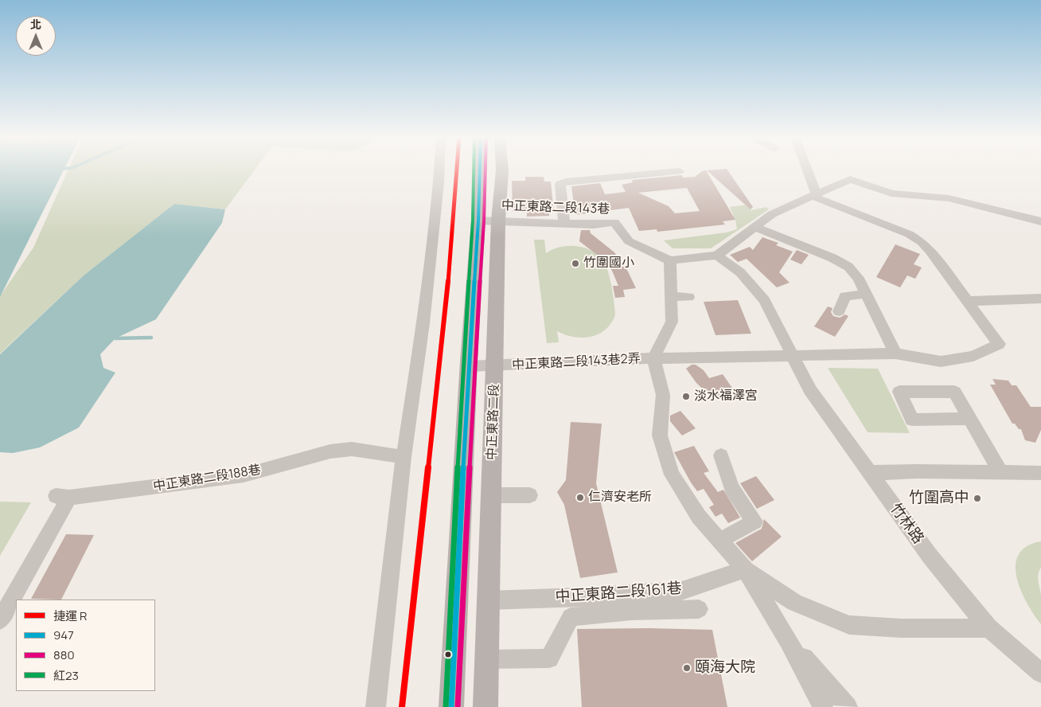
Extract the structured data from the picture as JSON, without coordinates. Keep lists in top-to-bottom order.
{
  "streets": {
    "main road": ["中正東路二段"],
    "street": [
      "中正東路二段143巷",
      "中正東路二段143巷2弄",
      "中正東路二段188巷",
      "竹林路",
      "中正東路二段161巷"
    ]
  },
  "crossings": [
    ["中正東路二段143巷", "中正東路二段143巷2弄"],
    ["中正東路二段143巷", "中正東路二段"],
    ["中正東路二段143巷2弄", "中正東路二段"],
    ["中正東路二段", "中正東路二段161巷"]
  ],
  "places": [
    "竹圍國小",
    "淡水福澤宮",
    "仁濟安老所",
    "竹圍高中",
    "頤海大院"
  ],
  "lines": [
    "metro line R",
    "transit line 947",
    "transit line 880",
    "transit line 紅23"
  ],
  "legend": [
    "捷運 R",
    "947",
    "880",
    "紅23"
  ],
  "north": "top"
}
